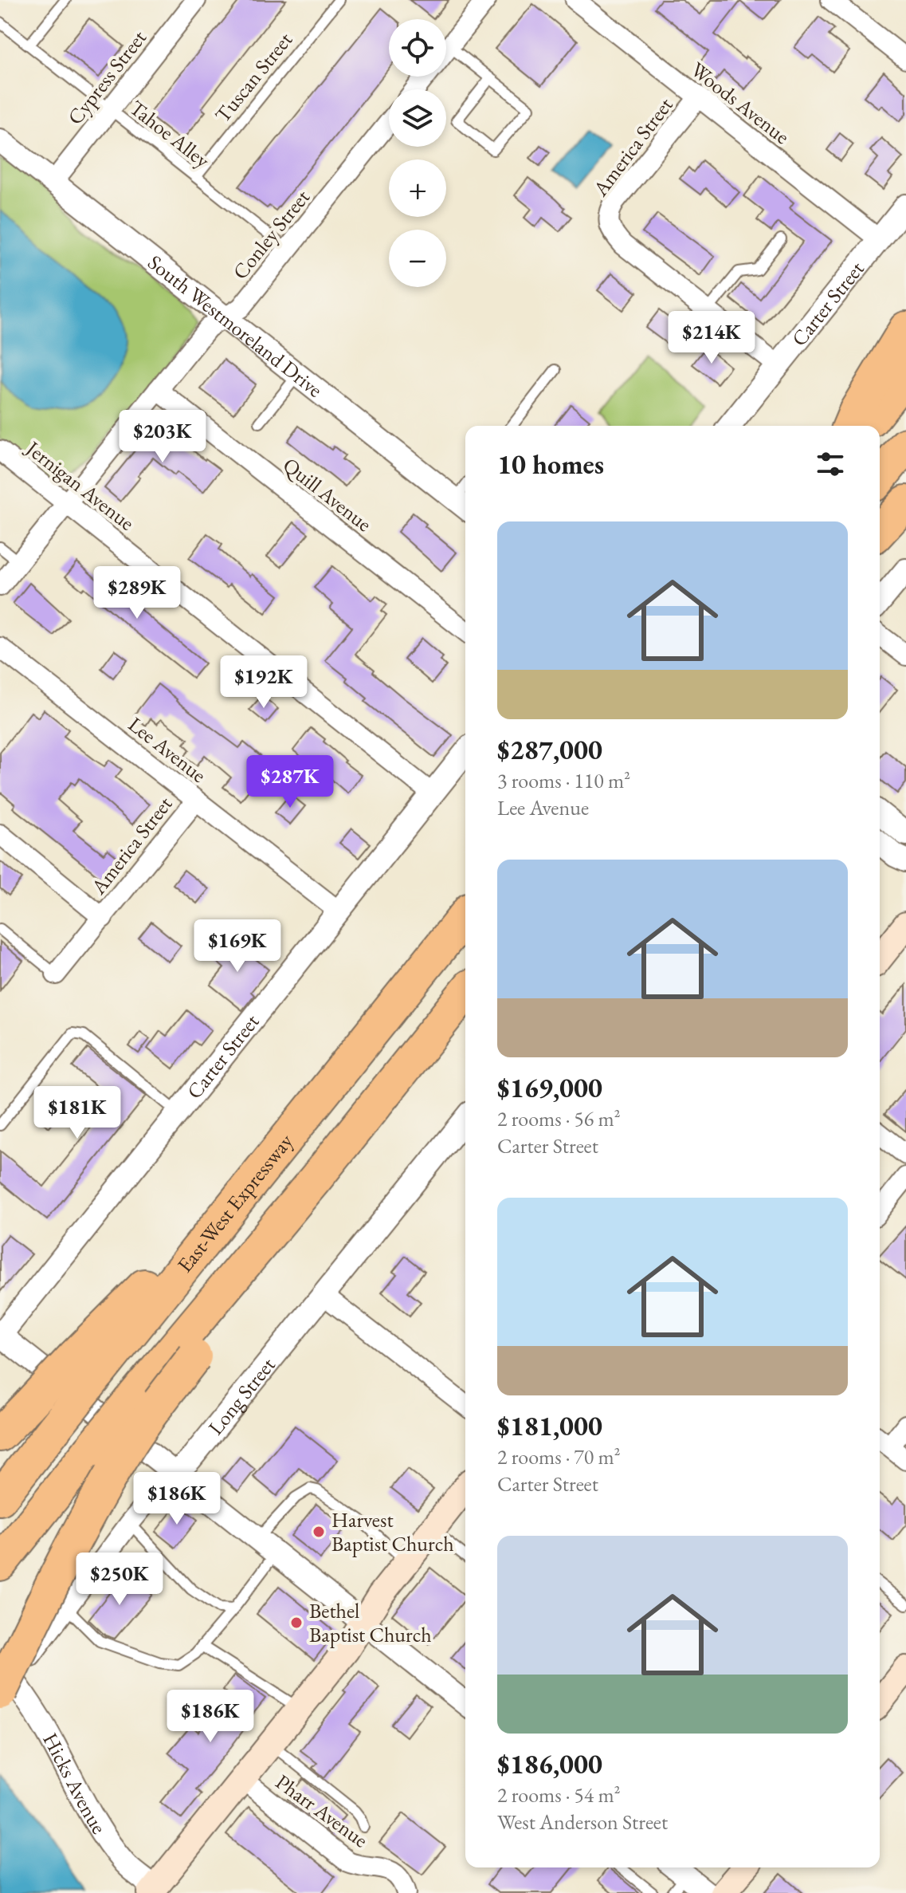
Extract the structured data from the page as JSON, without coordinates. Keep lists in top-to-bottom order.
{
  "streets": {
    "highway": ["East-West Expressway"],
    "street": [
      "Cypress Street",
      "Woods Avenue",
      "America Street",
      "Conley Street",
      "Carter Street",
      "South Westmoreland Drive",
      "Jernigan Avenue",
      "Quill Avenue",
      "Lee Avenue",
      "Long Street",
      "Hicks Avenue",
      "Pharr Avenue"
    ],
    "lane": ["Tuscan Street", "Tahoe Alley"]
  },
  "crossings": [
    ["Cypress Street", "Tahoe Alley"],
    ["Cypress Street", "South Westmoreland Drive"],
    ["Tuscan Street", "Tahoe Alley"],
    ["Woods Avenue", "America Street"],
    ["Woods Avenue", "Carter Street"],
    ["Tahoe Alley", "Conley Street"],
    ["America Street", "Lee Avenue"],
    ["Conley Street", "South Westmoreland Drive"],
    ["Conley Street", "Jernigan Avenue"],
    ["Conley Street", "Quill Avenue"],
    ["Carter Street", "Jernigan Avenue"],
    ["Carter Street", "Lee Avenue"],
    ["Long Street", "Hicks Avenue"]
  ],
  "places": ["Harvest Baptist Church", "Bethel Baptist Church"],
  "page": {
    "map_buttons": ["+", "−"],
    "price": [
      "$214K",
      "$203K",
      "$289K",
      "$192K",
      "$287K",
      "$169K",
      "$181K",
      "$186K",
      "$250K",
      "$186K"
    ],
    "heading": "10 homes",
    "list": [
      {
        "name": "$287,000",
        "note": "3 rooms · 110 m² · Lee Avenue"
      },
      {
        "name": "$169,000",
        "note": "2 rooms · 56 m² · Carter Street"
      },
      {
        "name": "$181,000",
        "note": "2 rooms · 70 m² · Carter Street"
      },
      {
        "name": "$186,000",
        "note": "2 rooms · 54 m² · West Anderson Street"
      }
    ]
  }
}
